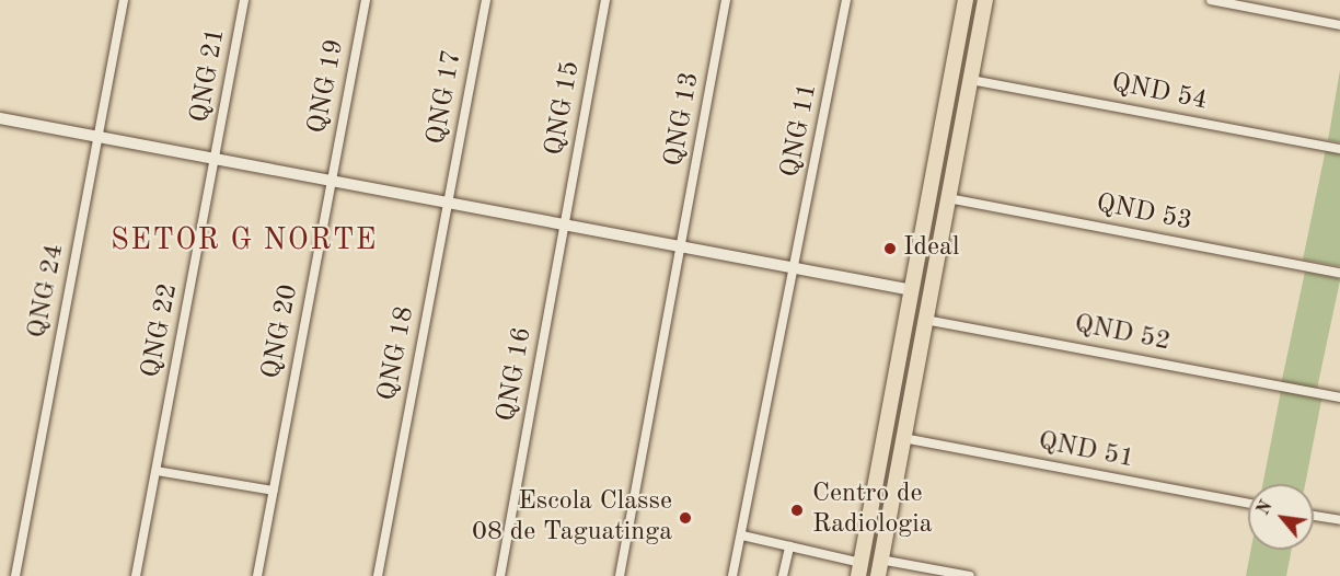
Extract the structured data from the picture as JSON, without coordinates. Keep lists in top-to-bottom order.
{
  "streets": {
    "street": [
      "QNG 21",
      "QNG 19",
      "QND 54",
      "QNG 17",
      "QNG 15",
      "QNG 13",
      "QNG 11",
      "QND 53",
      "QNG 24",
      "QNG 22",
      "QNG 20",
      "QND 52",
      "QNG 18",
      "QNG 16",
      "QND 51"
    ]
  },
  "crossings": [
    ["QNG 21", "QNG 22"],
    ["QNG 19", "QNG 20"],
    ["QNG 17", "QNG 18"],
    ["QNG 15", "QNG 16"]
  ],
  "districts": ["SETOR G NORTE"],
  "places": ["Ideal", "Centro de Radiologia", "Escola Classe 08 de Taguatinga"],
  "north": "top left"
}
